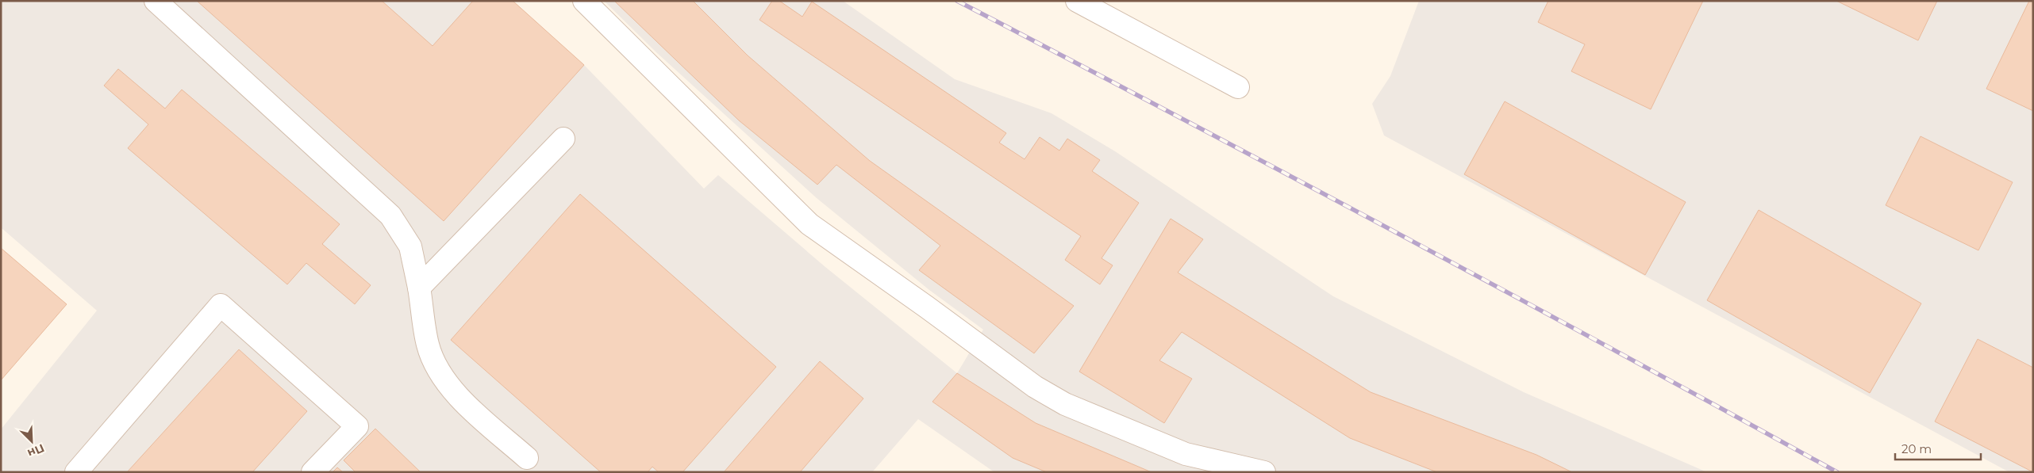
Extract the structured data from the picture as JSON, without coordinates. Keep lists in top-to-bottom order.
{
  "scale_bar": "20 m",
  "north": "bottom right"
}
